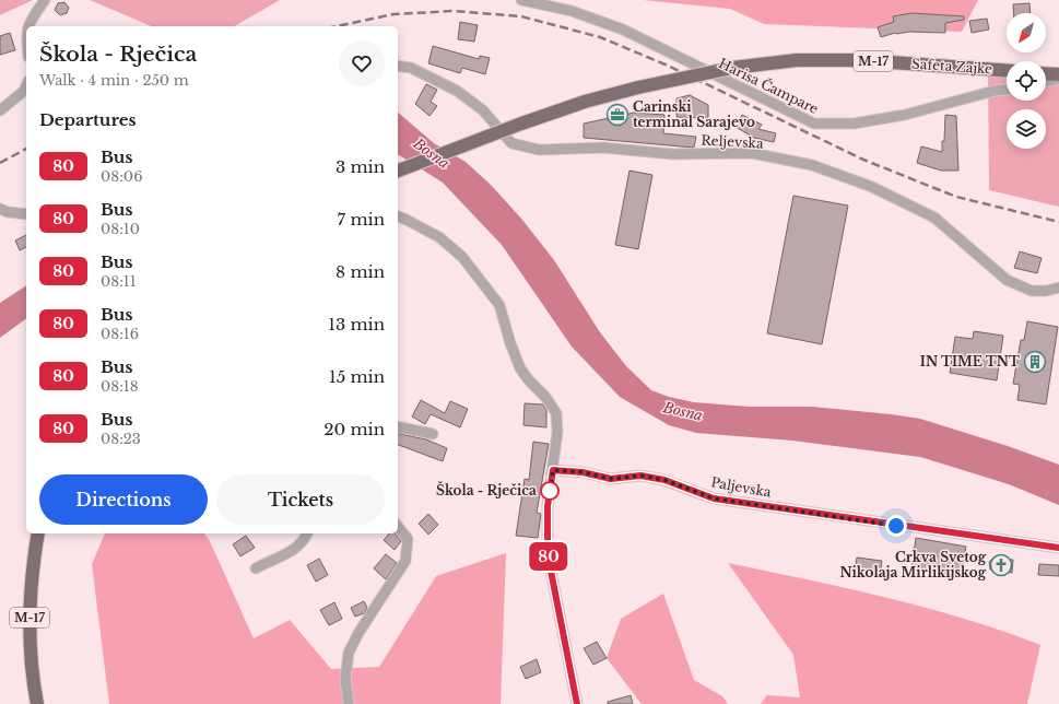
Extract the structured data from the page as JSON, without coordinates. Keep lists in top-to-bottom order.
{
  "streets": {
    "main road": ["M-17", "Safeta Zajke"],
    "street": ["Harisa Čampare", "Reljevska", "Paljevska"]
  },
  "water": ["Bosna"],
  "places": {
    "office": ["Carinski terminal Sarajevo"],
    "building": ["IN TIME TNT"],
    "other": ["Škola - Rječica"],
    "church": ["Crkva Svetog Nikolaja Mirlikijskog"]
  },
  "lines": ["bus line 80"],
  "north": "bottom left",
  "page": {
    "on_map": "80",
    "heading": [
      ["Škola - Rječica", "Walk · 4 min · 250 m"],
      "Departures"
    ],
    "list": [
      {
        "mark": "80",
        "name": "Bus",
        "note": "08:06",
        "value": "3 min"
      },
      {
        "mark": "80",
        "name": "Bus",
        "note": "08:10",
        "value": "7 min"
      },
      {
        "mark": "80",
        "name": "Bus",
        "note": "08:11",
        "value": "8 min"
      },
      {
        "mark": "80",
        "name": "Bus",
        "note": "08:16",
        "value": "13 min"
      },
      {
        "mark": "80",
        "name": "Bus",
        "note": "08:18",
        "value": "15 min"
      },
      {
        "mark": "80",
        "name": "Bus",
        "note": "08:23",
        "value": "20 min"
      }
    ],
    "buttons": ["Directions", "Tickets"]
  }
}
